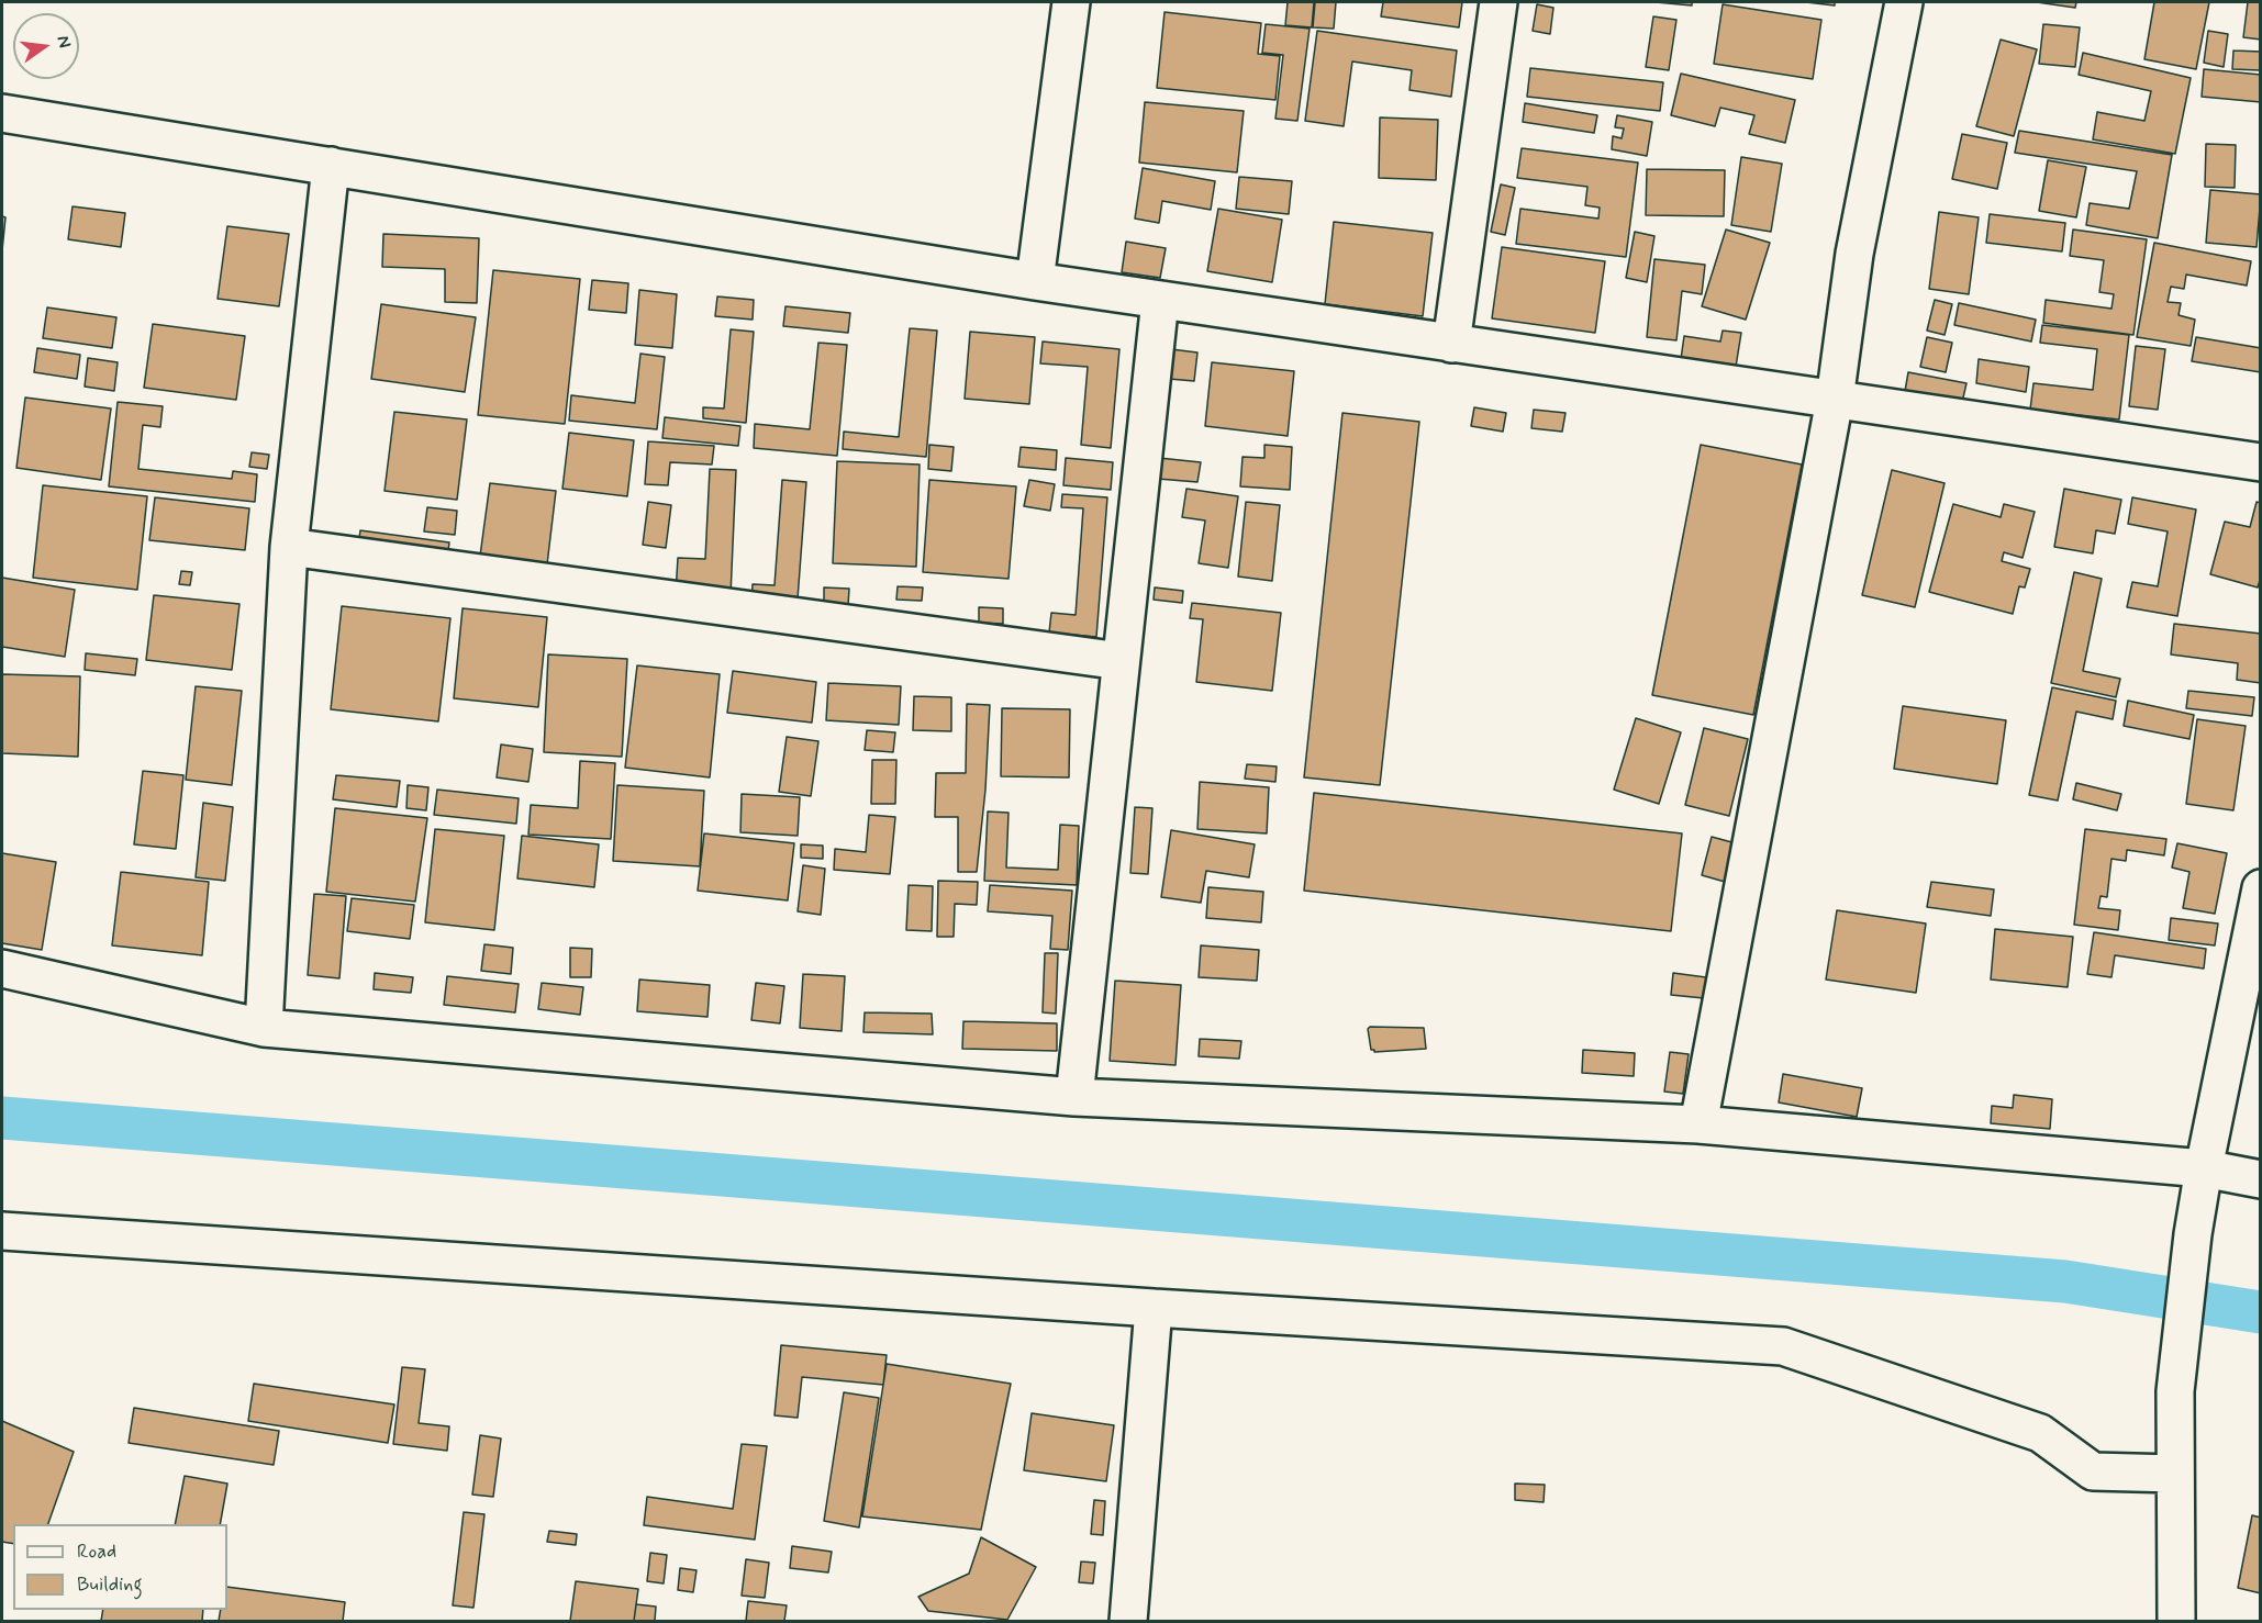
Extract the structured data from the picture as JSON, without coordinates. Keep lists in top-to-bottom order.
{
  "legend": ["Road", "Building"],
  "north": "right"
}
